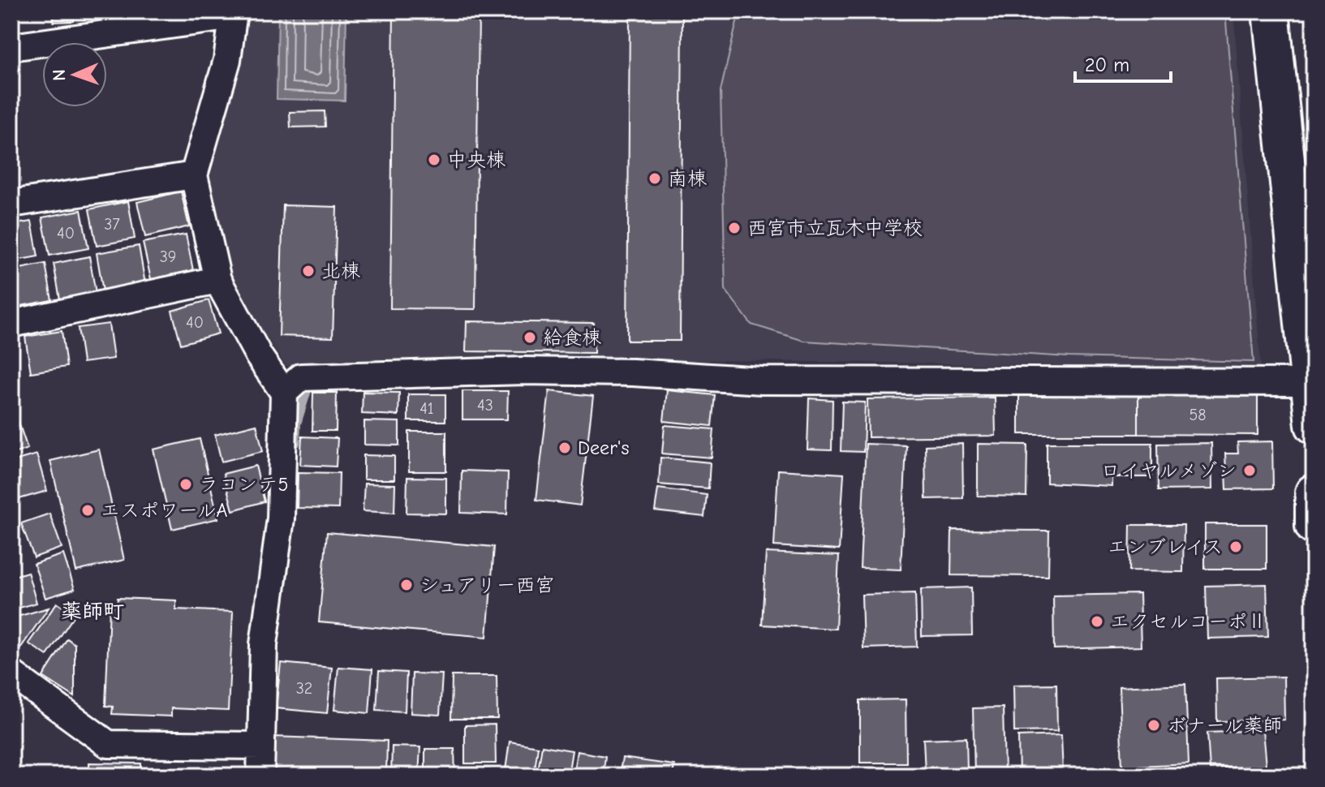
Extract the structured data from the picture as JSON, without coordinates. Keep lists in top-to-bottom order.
{
  "districts": ["薬師町"],
  "places": [
    "中央棟",
    "南棟",
    "西宮市立瓦木中学校",
    "北棟",
    "給食棟",
    "Deer's",
    "ロイヤルメゾン",
    "ラコンテ5",
    "エスポワールA",
    "エンブレイス",
    "シュアリー西宮",
    "エクセルコーポⅡ",
    "ボナール薬師"
  ],
  "house_numbers": [
    "37",
    "40",
    "39",
    "40",
    "43",
    "41",
    "58",
    "32"
  ],
  "scale_bar": "20 m",
  "north": "left"
}
